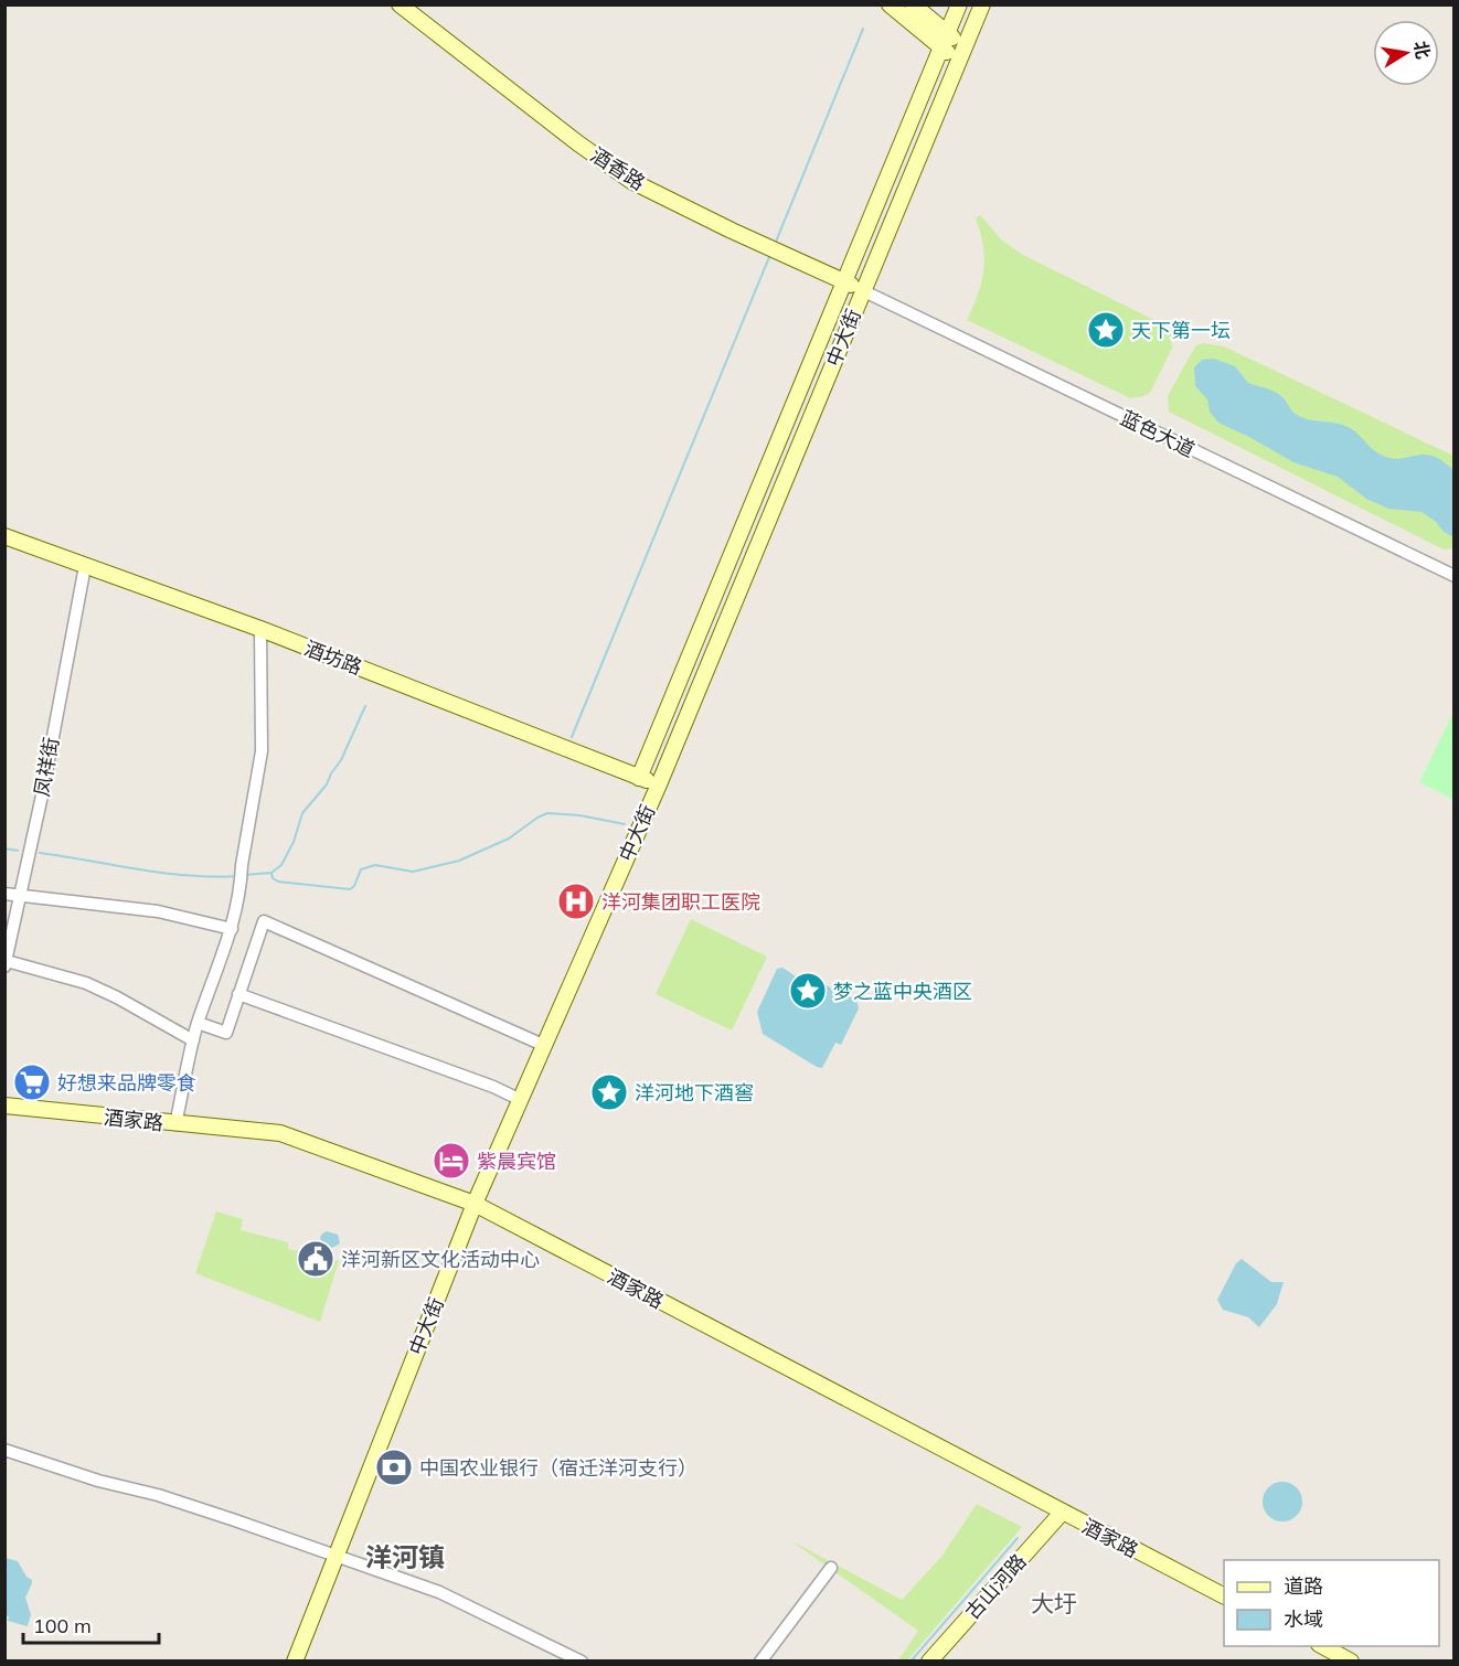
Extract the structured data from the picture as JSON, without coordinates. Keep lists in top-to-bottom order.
{
  "streets": {
    "street": [
      "酒香路",
      "中大街",
      "蓝色大道",
      "酒坊路",
      "凤祥街",
      "酒家路",
      "古山河路"
    ]
  },
  "crossings": [
    ["酒香路", "中大街"],
    ["酒香路", "蓝色大道"],
    ["中大街", "蓝色大道"],
    ["中大街", "酒坊路"],
    ["中大街", "酒家路"],
    ["酒坊路", "凤祥街"],
    ["酒家路", "古山河路"]
  ],
  "districts": ["洋河镇", "大圩"],
  "places": {
    "place": ["天下第一坛", "梦之蓝中央酒区", "洋河地下酒窖"],
    "hospital": ["洋河集团职工医院"],
    "supermarket": ["好想来品牌零食"],
    "hotel": ["紫晨宾馆"],
    "public building": ["洋河新区文化活动中心"],
    "bank": ["中国农业银行（宿迁洋河支行）"]
  },
  "legend": ["道路", "水域"],
  "scale_bar": "100 m",
  "north": "right"
}
